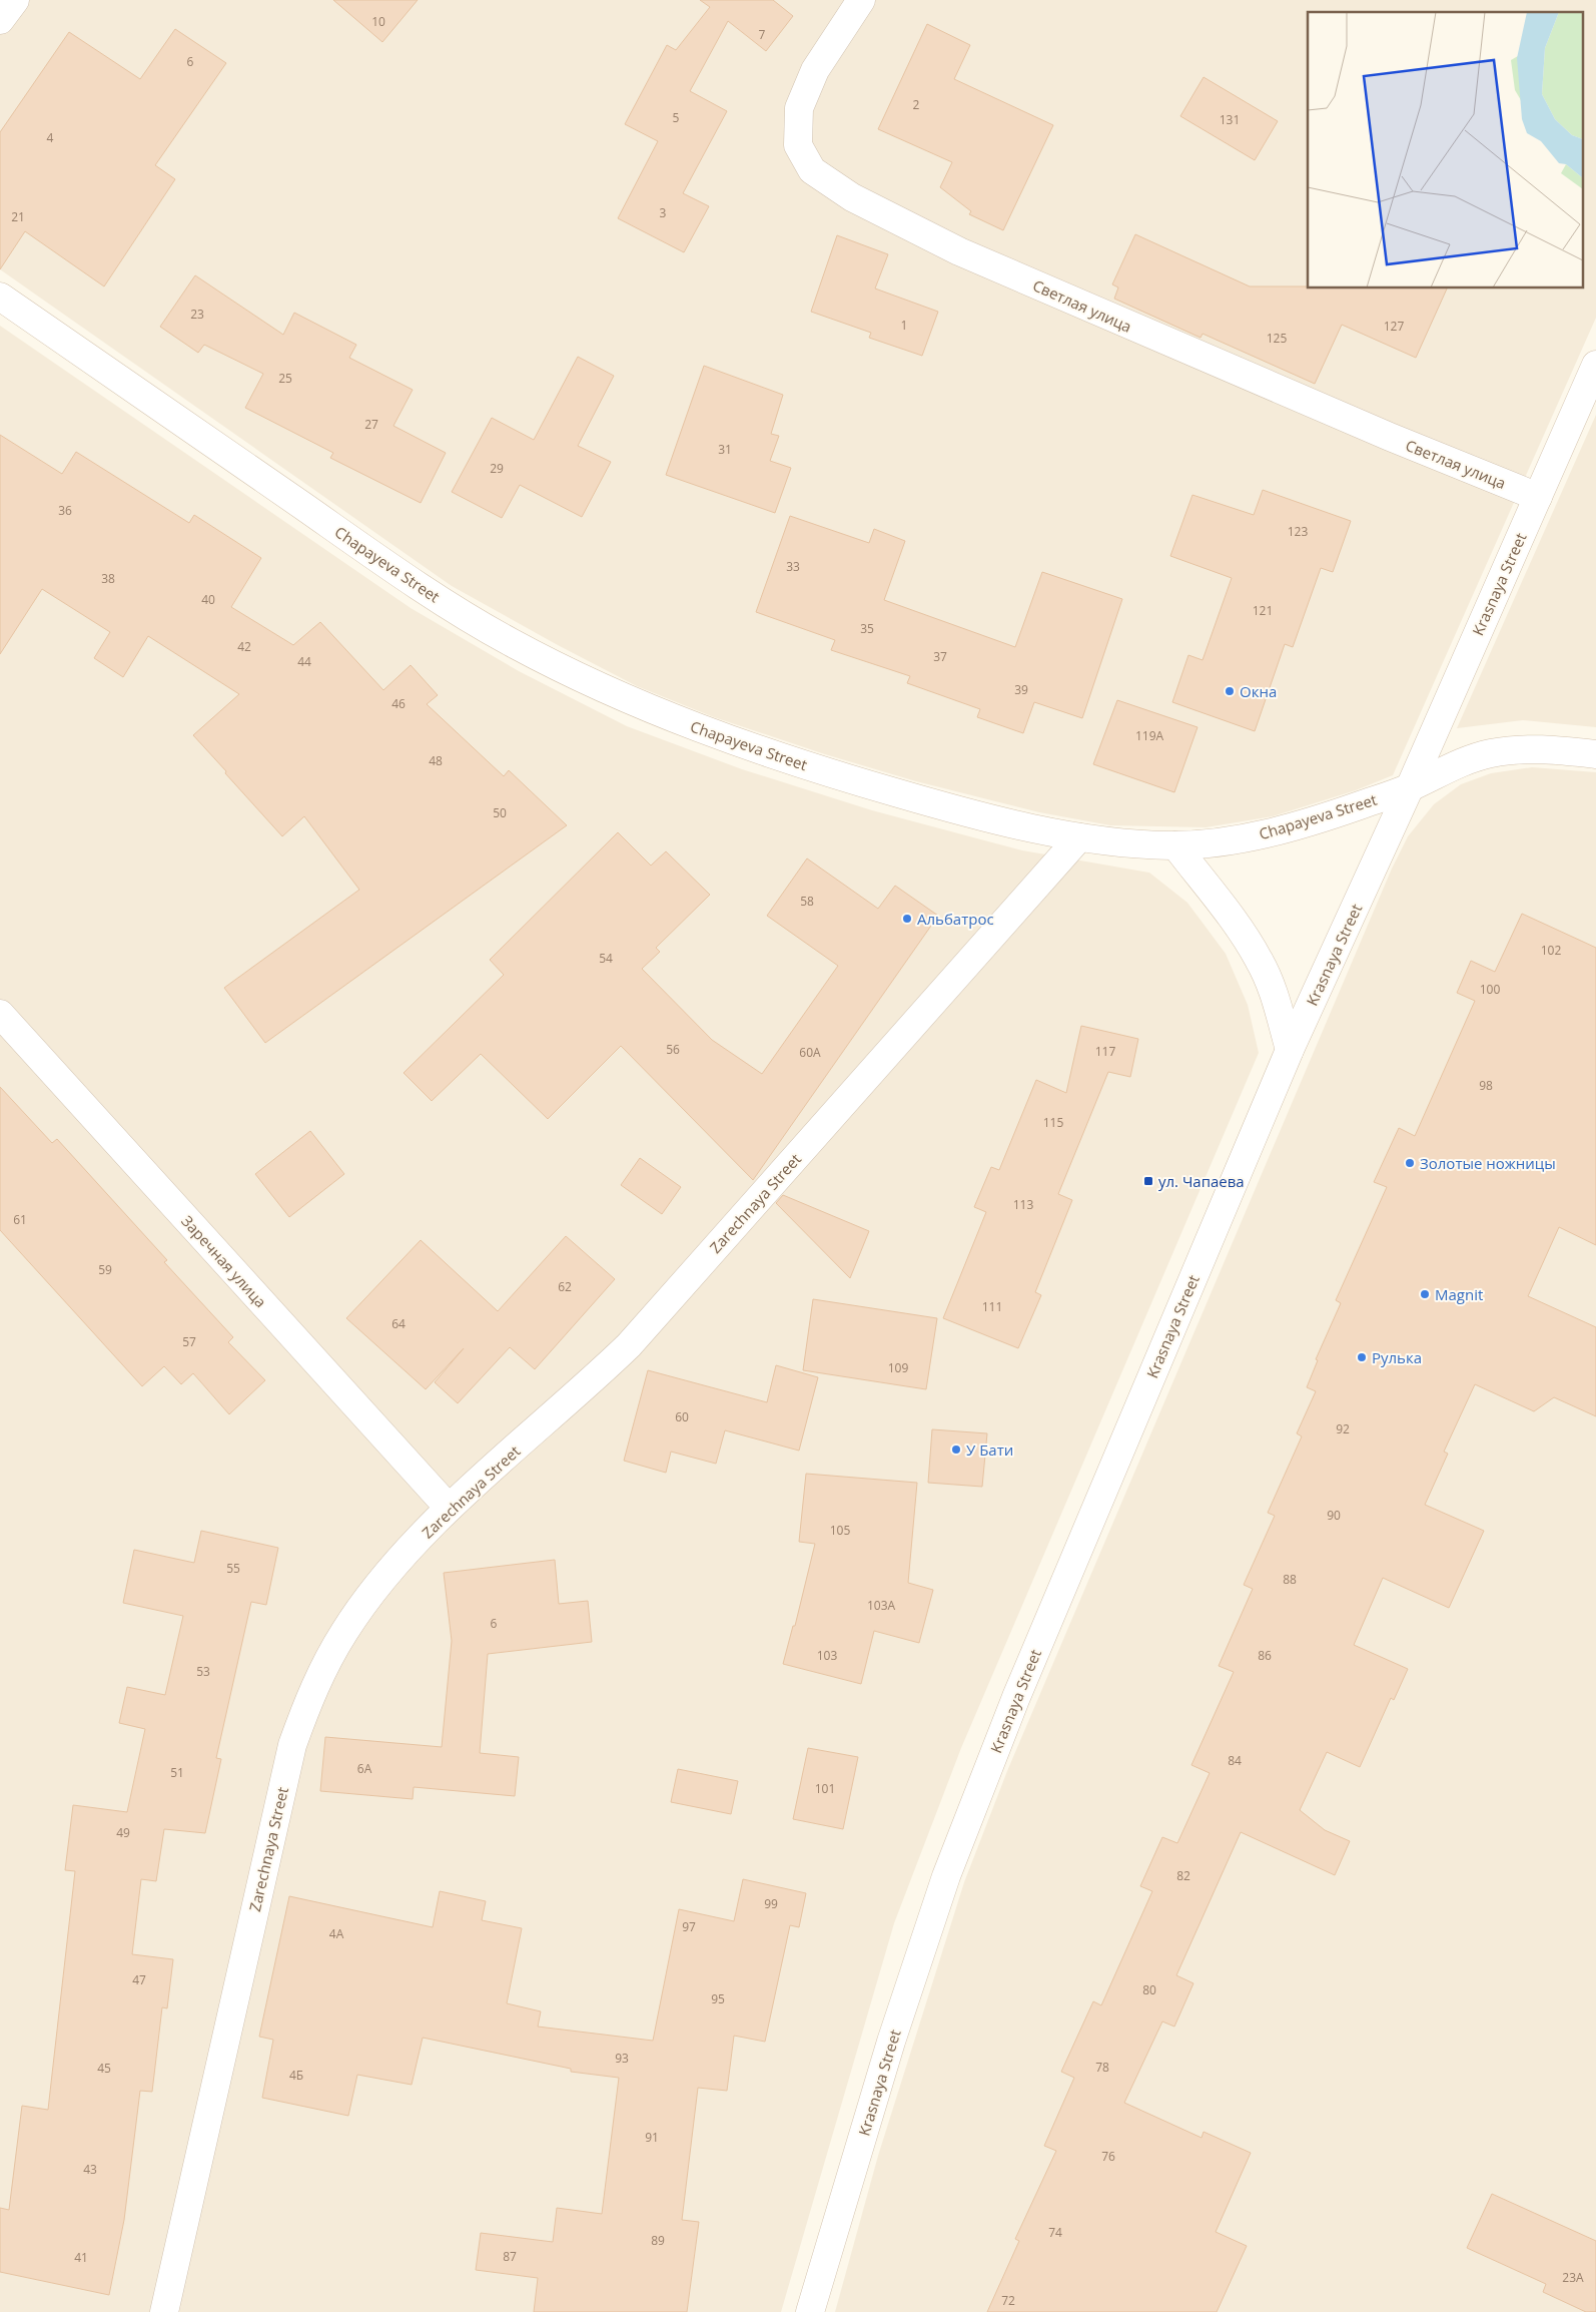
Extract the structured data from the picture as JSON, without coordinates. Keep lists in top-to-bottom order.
{
  "streets": {
    "street": [
      "Светлая улица",
      "Chapayeva Street",
      "Krasnaya Street",
      "Zarechnaya Street",
      "Заречная улица"
    ]
  },
  "crossings": [
    ["Светлая улица", "Krasnaya Street"],
    ["Chapayeva Street", "Krasnaya Street"],
    ["Chapayeva Street", "Zarechnaya Street"],
    ["Zarechnaya Street", "Заречная улица"]
  ],
  "places": {
    "other": [
      "Окна",
      "Альбатрос",
      "Золотые ножницы",
      "Magnit",
      "Рулька",
      "У Бати"
    ],
    "transit": ["ул. Чапаева"]
  },
  "house_numbers": [
    "10",
    "7",
    "6",
    "2",
    "5",
    "131",
    "4",
    "3",
    "21",
    "23",
    "1",
    "127",
    "125",
    "25",
    "27",
    "31",
    "29",
    "36",
    "123",
    "33",
    "38",
    "40",
    "121",
    "35",
    "42",
    "37",
    "44",
    "39",
    "46",
    "119А",
    "48",
    "50",
    "58",
    "102",
    "54",
    "100",
    "56",
    "117",
    "60А",
    "98",
    "115",
    "113",
    "61",
    "59",
    "62",
    "111",
    "64",
    "57",
    "109",
    "60",
    "92",
    "90",
    "105",
    "55",
    "88",
    "103А",
    "6",
    "103",
    "86",
    "53",
    "84",
    "6А",
    "51",
    "101",
    "49",
    "82",
    "99",
    "97",
    "4А",
    "47",
    "80",
    "95",
    "93",
    "78",
    "45",
    "4Б",
    "91",
    "76",
    "43",
    "74",
    "89",
    "87",
    "41",
    "23А",
    "72"
  ]
}
